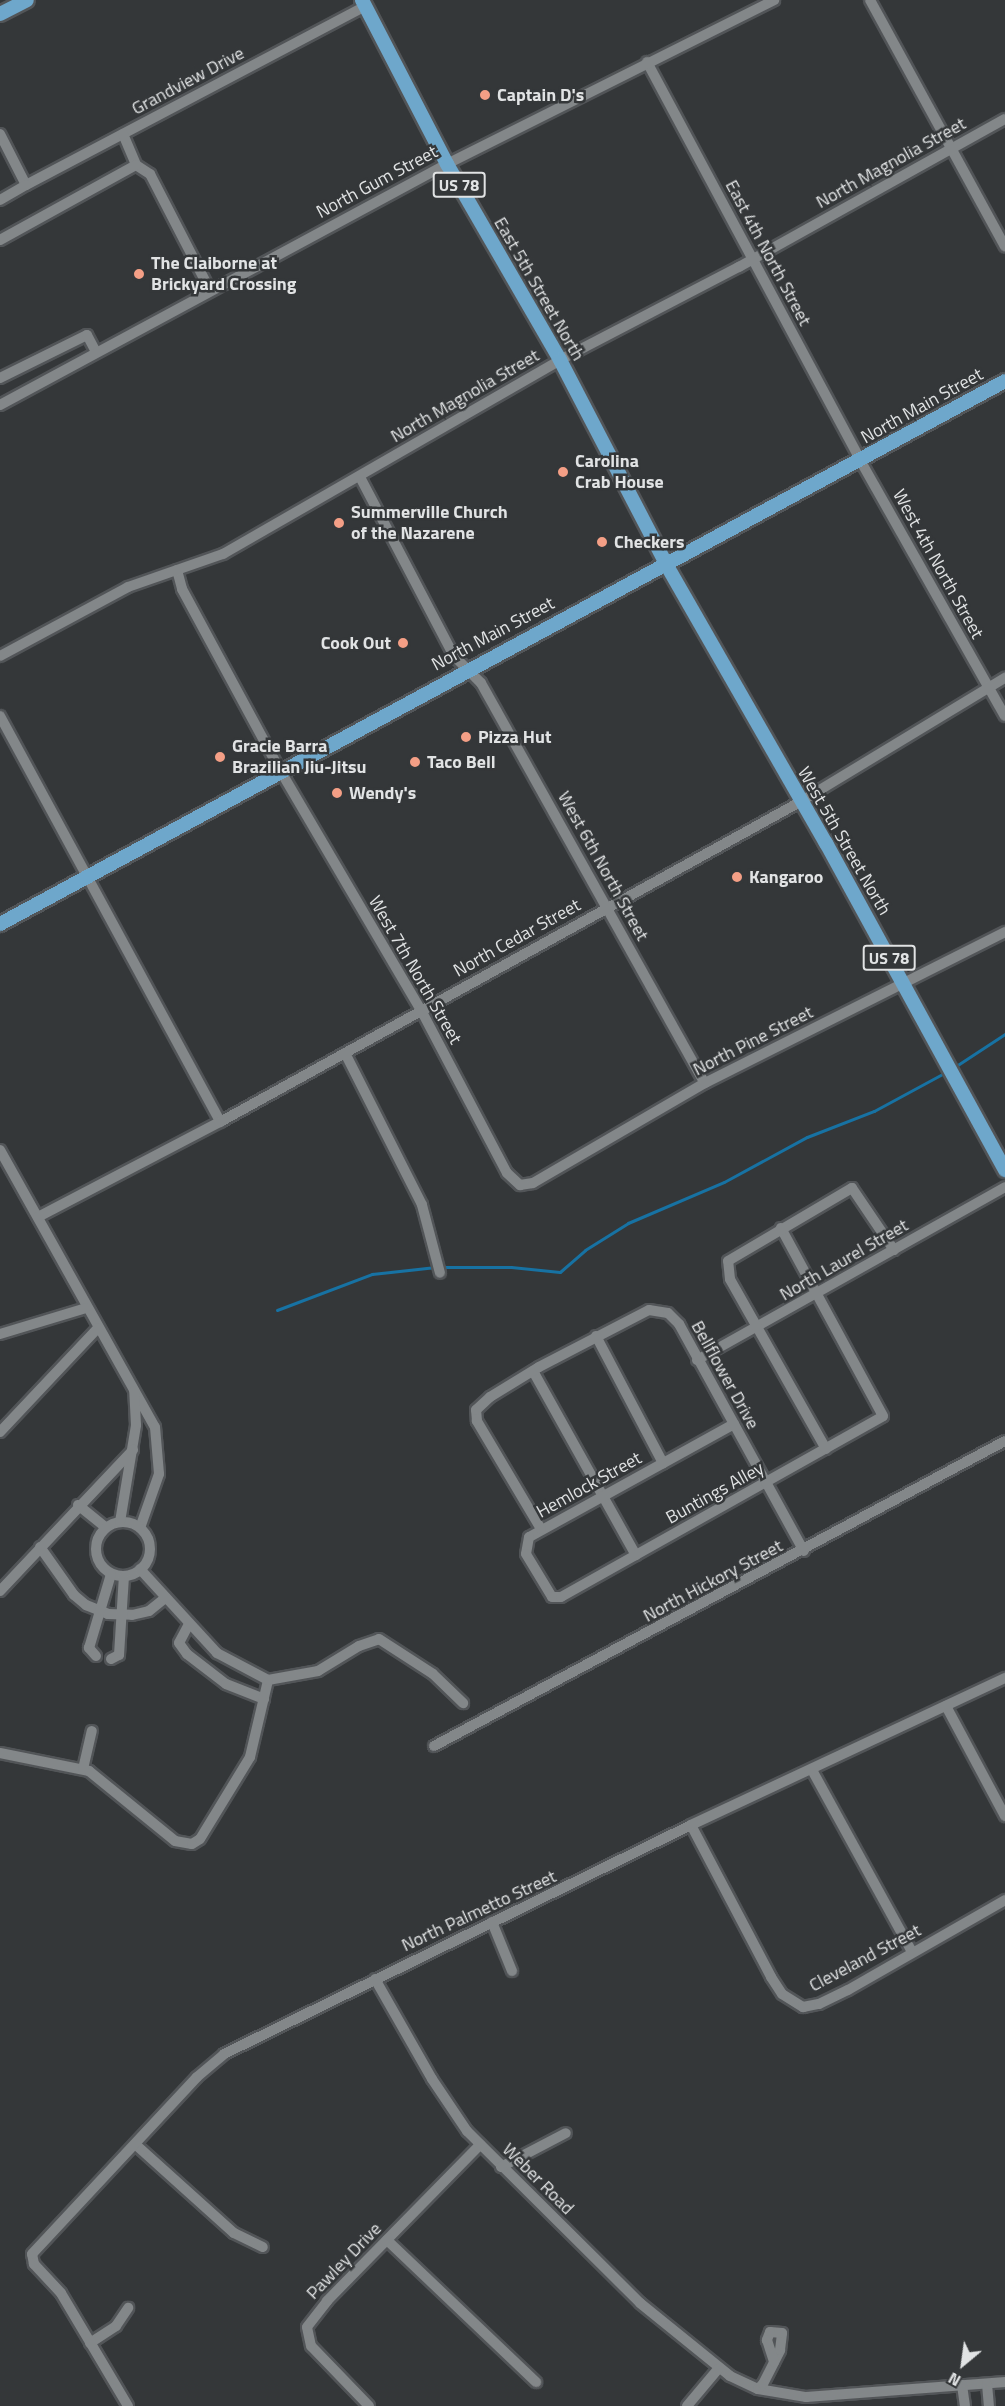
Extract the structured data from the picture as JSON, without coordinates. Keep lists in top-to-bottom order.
{
  "streets": {
    "main road": [
      "US 78",
      "East 5th Street North",
      "North Main Street",
      "West 5th Street North"
    ],
    "street": [
      "Grandview Drive",
      "North Magnolia Street",
      "North Gum Street",
      "East 4th North Street",
      "West 4th North Street",
      "West 6th North Street",
      "North Cedar Street",
      "West 7th North Street",
      "North Pine Street",
      "North Laurel Street",
      "Bellflower Drive",
      "Hemlock Street",
      "Buntings Alley",
      "North Hickory Street",
      "North Palmetto Street",
      "Cleveland Street",
      "Weber Road",
      "Pawley Drive"
    ]
  },
  "crossings": [
    ["Grandview Drive", "East 5th Street North"],
    ["North Magnolia Street", "East 4th North Street"],
    ["North Magnolia Street", "East 5th Street North"],
    ["North Magnolia Street", "West 6th North Street"],
    ["North Magnolia Street", "West 7th North Street"],
    ["North Gum Street", "East 4th North Street"],
    ["North Gum Street", "East 5th Street North"],
    ["East 4th North Street", "North Main Street"],
    ["East 4th North Street", "West 4th North Street"],
    ["East 5th Street North", "North Main Street"],
    ["East 5th Street North", "West 5th Street North"],
    ["North Main Street", "West 4th North Street"],
    ["North Main Street", "West 5th Street North"],
    ["North Main Street", "West 6th North Street"],
    ["North Main Street", "West 7th North Street"],
    ["West 4th North Street", "North Cedar Street"],
    ["West 5th Street North", "North Cedar Street"],
    ["West 5th Street North", "North Pine Street"],
    ["West 6th North Street", "North Cedar Street"],
    ["West 6th North Street", "North Pine Street"],
    ["North Cedar Street", "West 7th North Street"],
    ["West 7th North Street", "North Pine Street"],
    ["North Laurel Street", "Bellflower Drive"],
    ["North Laurel Street", "Buntings Alley"],
    ["Bellflower Drive", "Hemlock Street"],
    ["Bellflower Drive", "Buntings Alley"],
    ["Bellflower Drive", "North Hickory Street"],
    ["Hemlock Street", "Buntings Alley"],
    ["North Palmetto Street", "Cleveland Street"],
    ["North Palmetto Street", "Weber Road"],
    ["Weber Road", "Pawley Drive"]
  ],
  "places": [
    "Captain D's",
    "The Claiborne at Brickyard Crossing",
    "Carolina Crab House",
    "Summerville Church of the Nazarene",
    "Checkers",
    "Cook Out",
    "Pizza Hut",
    "Gracie Barra Brazilian Jiu-Jitsu",
    "Taco Bell",
    "Wendy's",
    "Kangaroo"
  ],
  "north": "bottom left"
}
